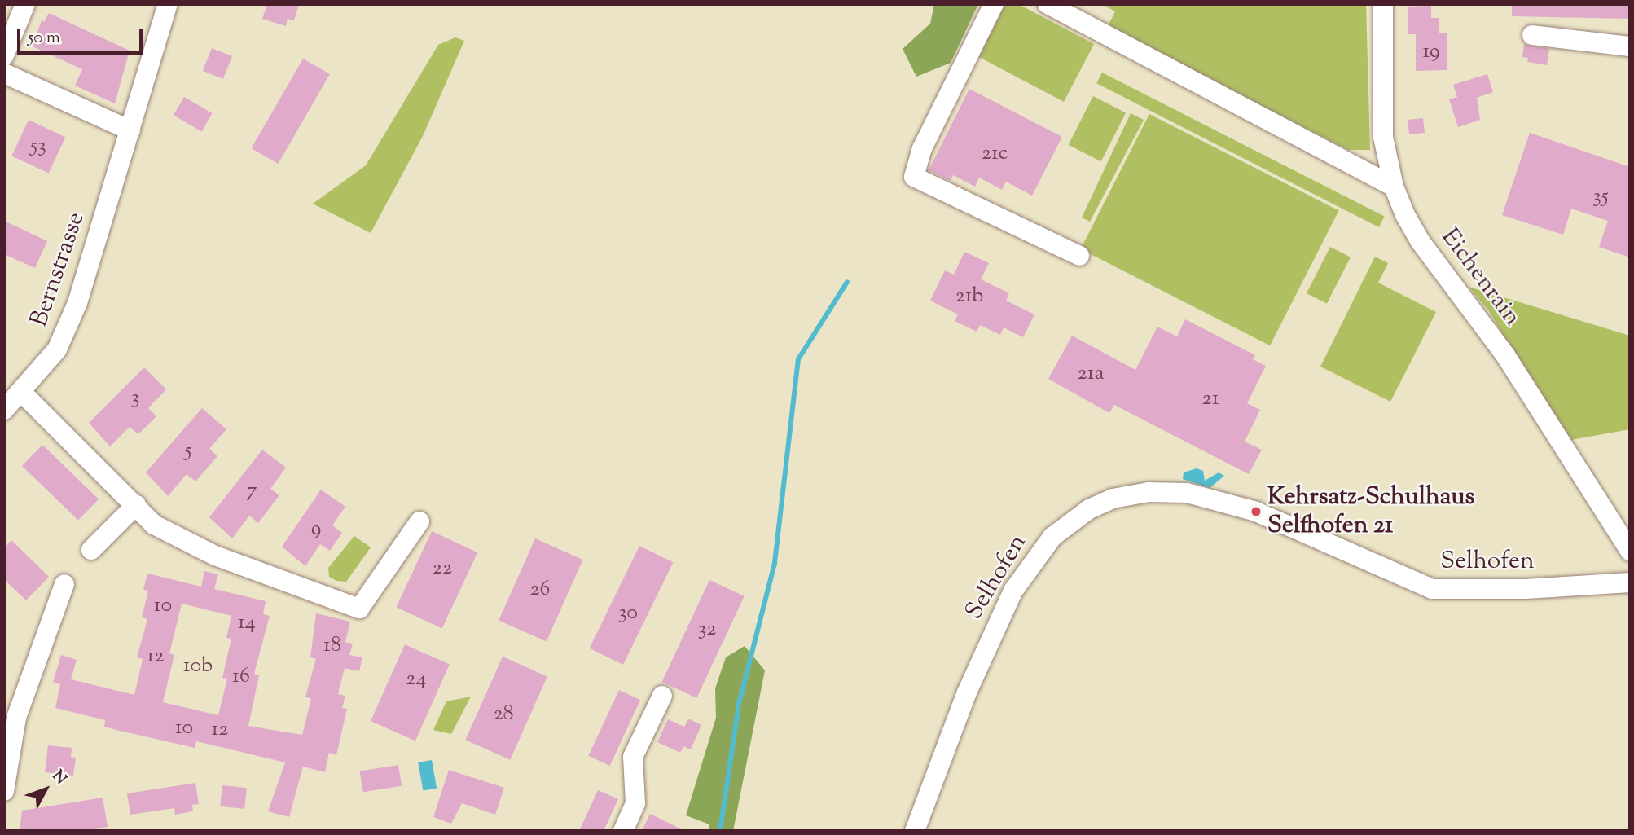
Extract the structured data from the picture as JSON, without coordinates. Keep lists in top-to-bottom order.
{
  "streets": {
    "street": ["Bernstrasse", "Eichenrain", "Selhofen"]
  },
  "places": ["Kehrsatz-Schulhaus Selfhofen 21"],
  "house_numbers": [
    "19",
    "53",
    "21c",
    "35",
    "21b",
    "21a",
    "3",
    "21",
    "5",
    "7",
    "9",
    "22",
    "26",
    "10",
    "30",
    "14",
    "32",
    "18",
    "12",
    "10b",
    "16",
    "24",
    "28",
    "10",
    "12"
  ],
  "scale_bar": "50 m",
  "north": "top right"
}
